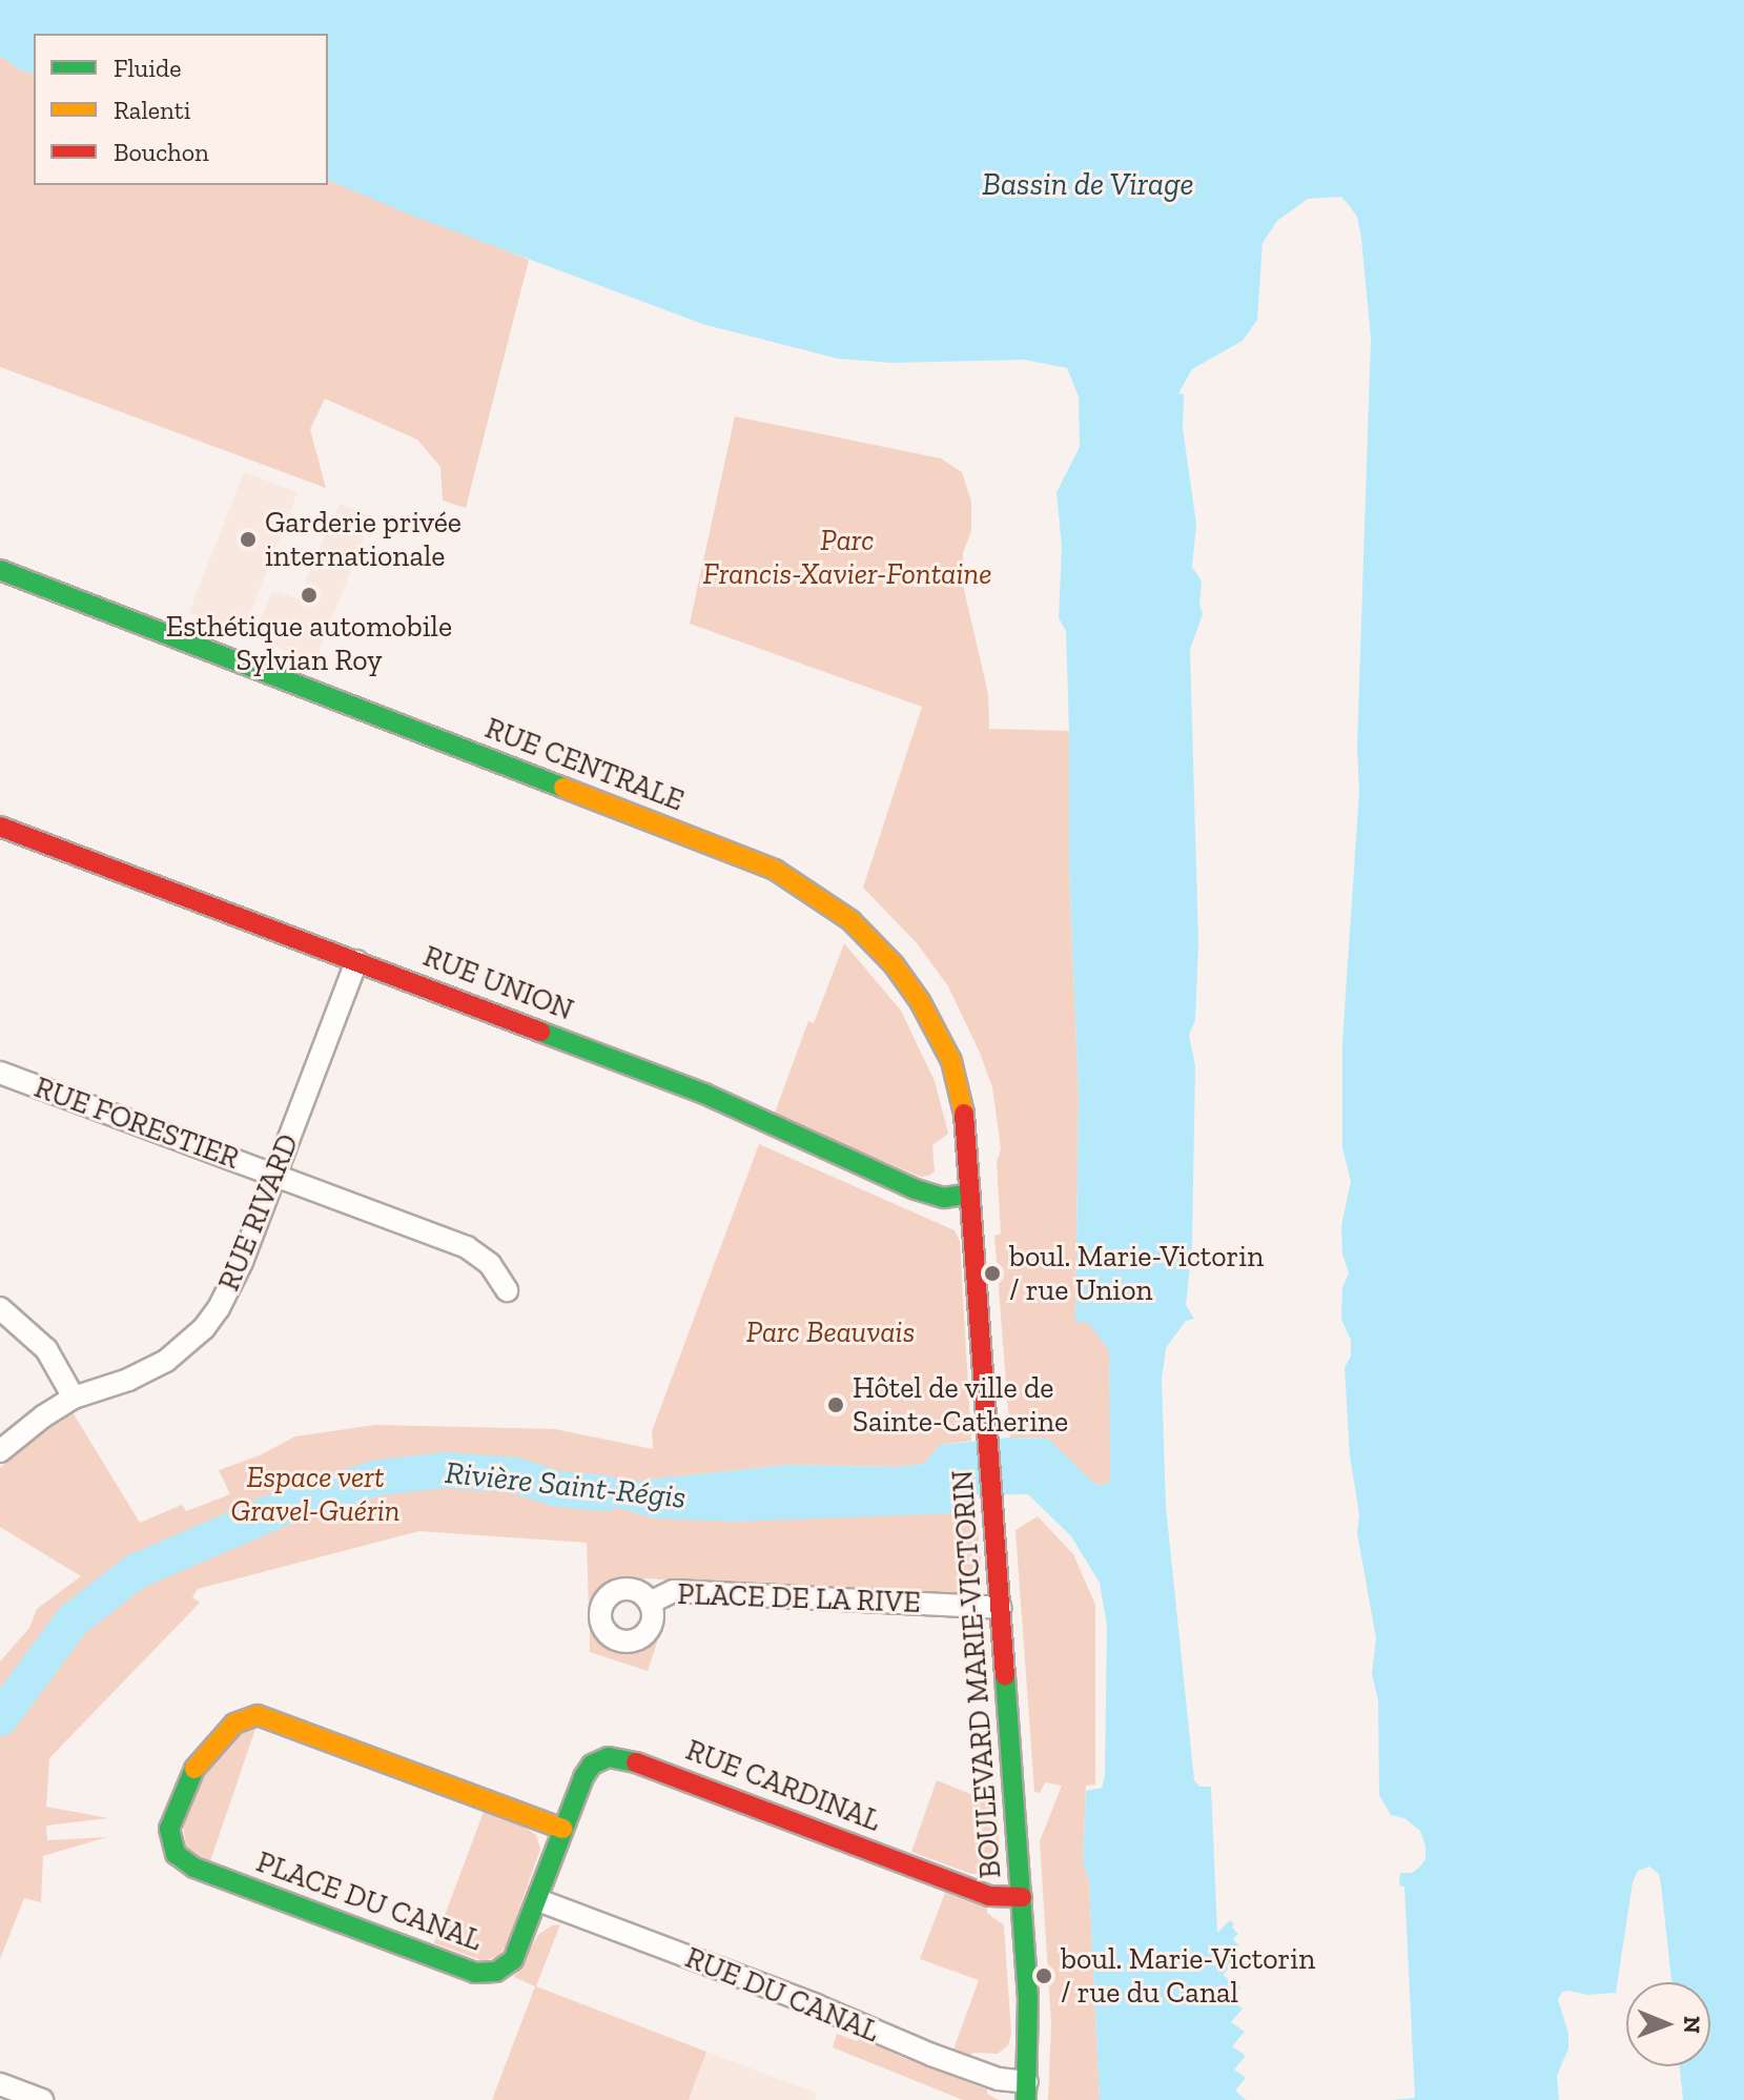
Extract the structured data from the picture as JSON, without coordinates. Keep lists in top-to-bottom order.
{
  "streets": {
    "street": [
      "RUE CENTRALE",
      "RUE UNION",
      "RUE FORESTIER",
      "RUE RIVARD",
      "PLACE DE LA RIVE",
      "BOULEVARD MARIE-VICTORIN",
      "RUE CARDINAL",
      "PLACE DU CANAL",
      "RUE DU CANAL"
    ]
  },
  "crossings": [
    ["RUE CENTRALE", "RUE UNION"],
    ["RUE CENTRALE", "BOULEVARD MARIE-VICTORIN"],
    ["RUE UNION", "RUE RIVARD"],
    ["RUE UNION", "BOULEVARD MARIE-VICTORIN"],
    ["RUE FORESTIER", "RUE RIVARD"],
    ["PLACE DE LA RIVE", "BOULEVARD MARIE-VICTORIN"],
    ["BOULEVARD MARIE-VICTORIN", "RUE CARDINAL"],
    ["BOULEVARD MARIE-VICTORIN", "RUE DU CANAL"],
    ["RUE CARDINAL", "PLACE DU CANAL"],
    ["PLACE DU CANAL", "RUE DU CANAL"]
  ],
  "water": ["Bassin de Virage", "Rivière Saint-Régis"],
  "parks": ["Parc Francis-Xavier-Fontaine", "Parc Beauvais", "Espace vert Gravel-Guérin"],
  "places": [
    "Garderie privée internationale",
    "Esthétique automobile Sylvian Roy",
    "boul. Marie-Victorin / rue Union",
    "Hôtel de ville de Sainte-Catherine",
    "boul. Marie-Victorin / rue du Canal"
  ],
  "legend": ["Fluide", "Ralenti", "Bouchon"],
  "north": "right"
}
